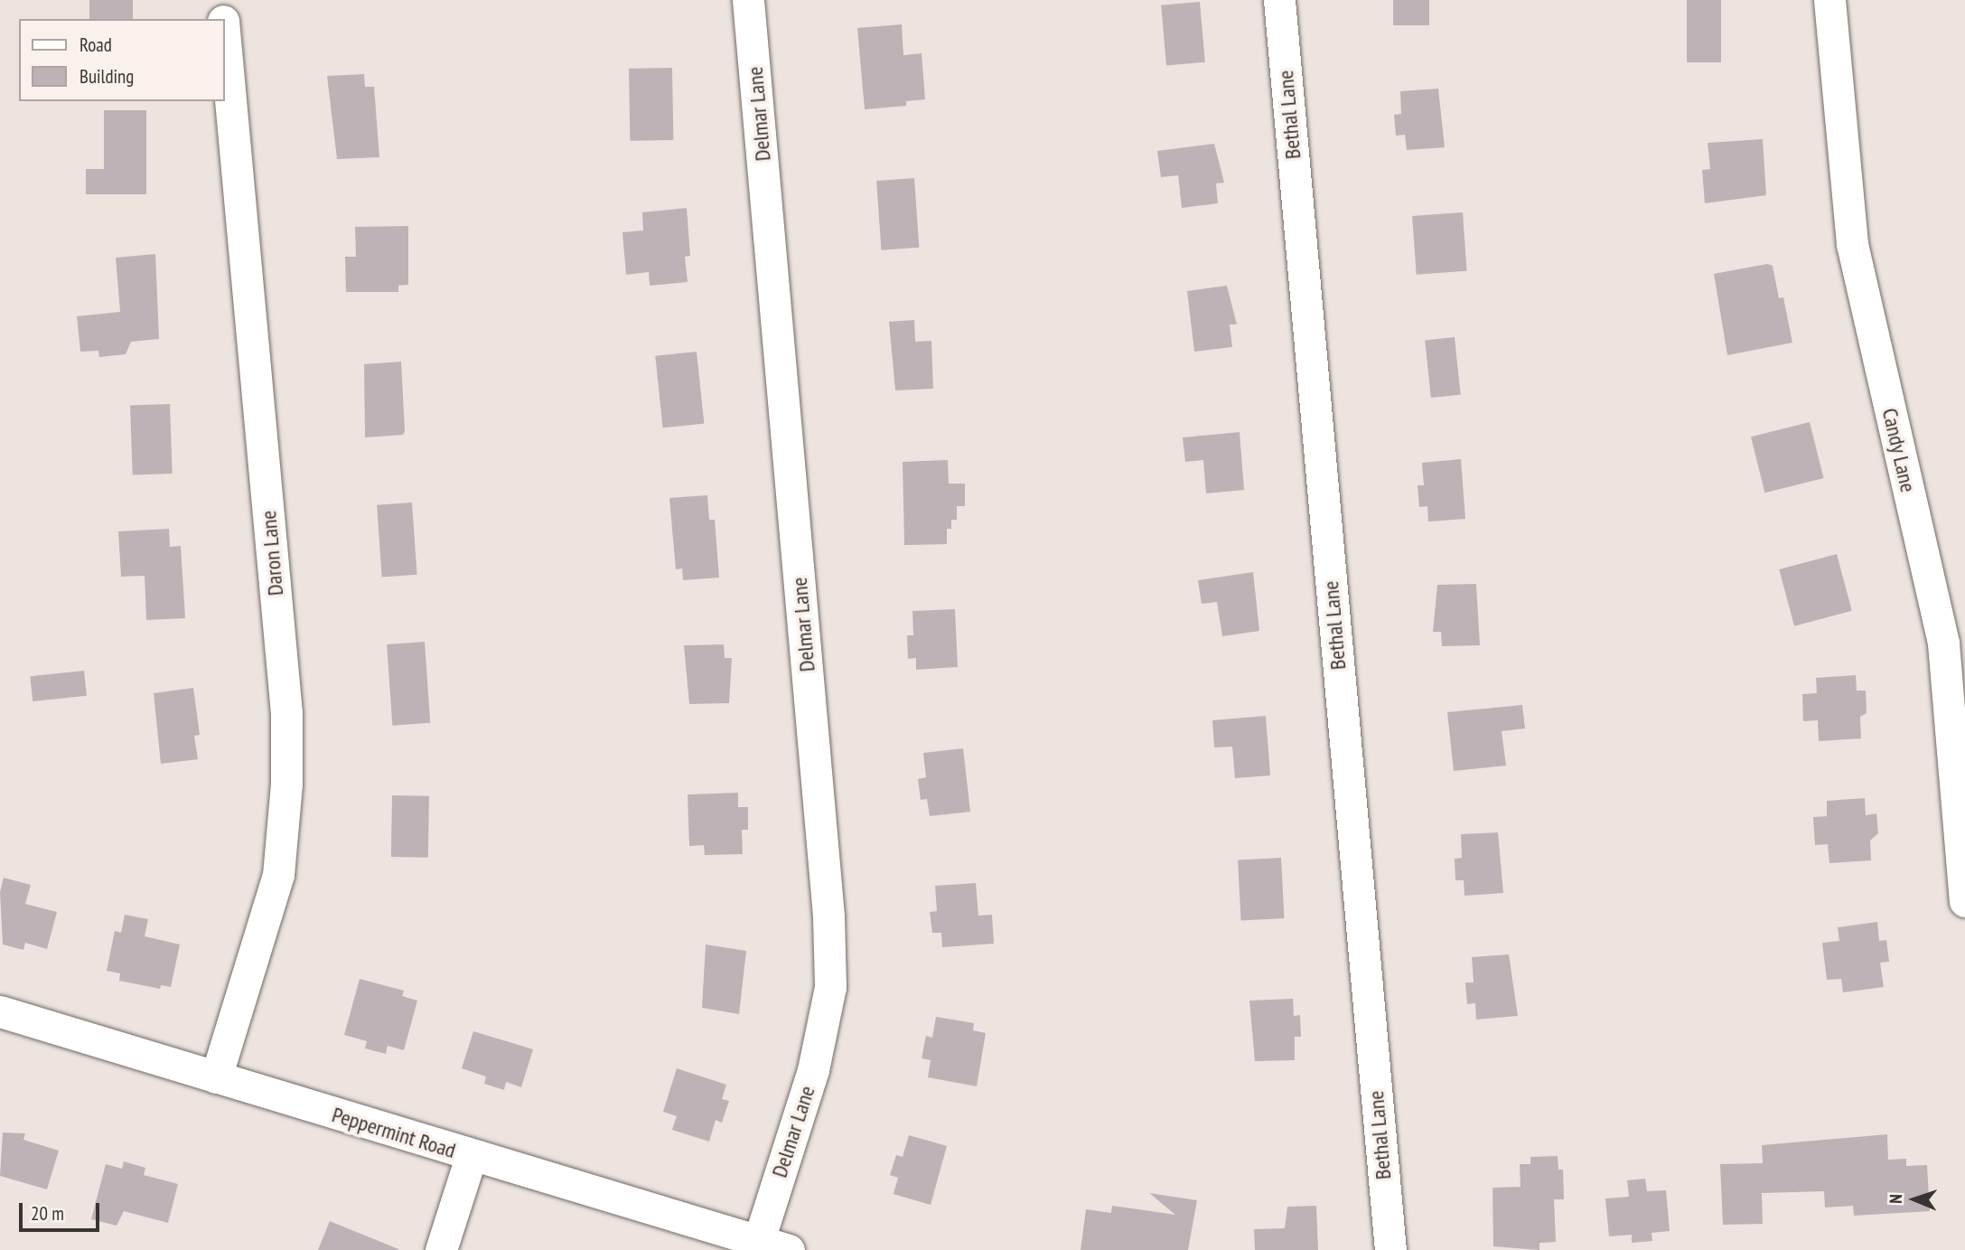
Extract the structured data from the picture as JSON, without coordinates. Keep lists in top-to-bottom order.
{
  "streets": {
    "street": [
      "Delmar Lane",
      "Bethal Lane",
      "Candy Lane",
      "Daron Lane",
      "Peppermint Road"
    ]
  },
  "crossings": [
    ["Delmar Lane", "Peppermint Road"],
    ["Daron Lane", "Peppermint Road"]
  ],
  "legend": ["Road", "Building"],
  "scale_bar": "20 m",
  "north": "left"
}
